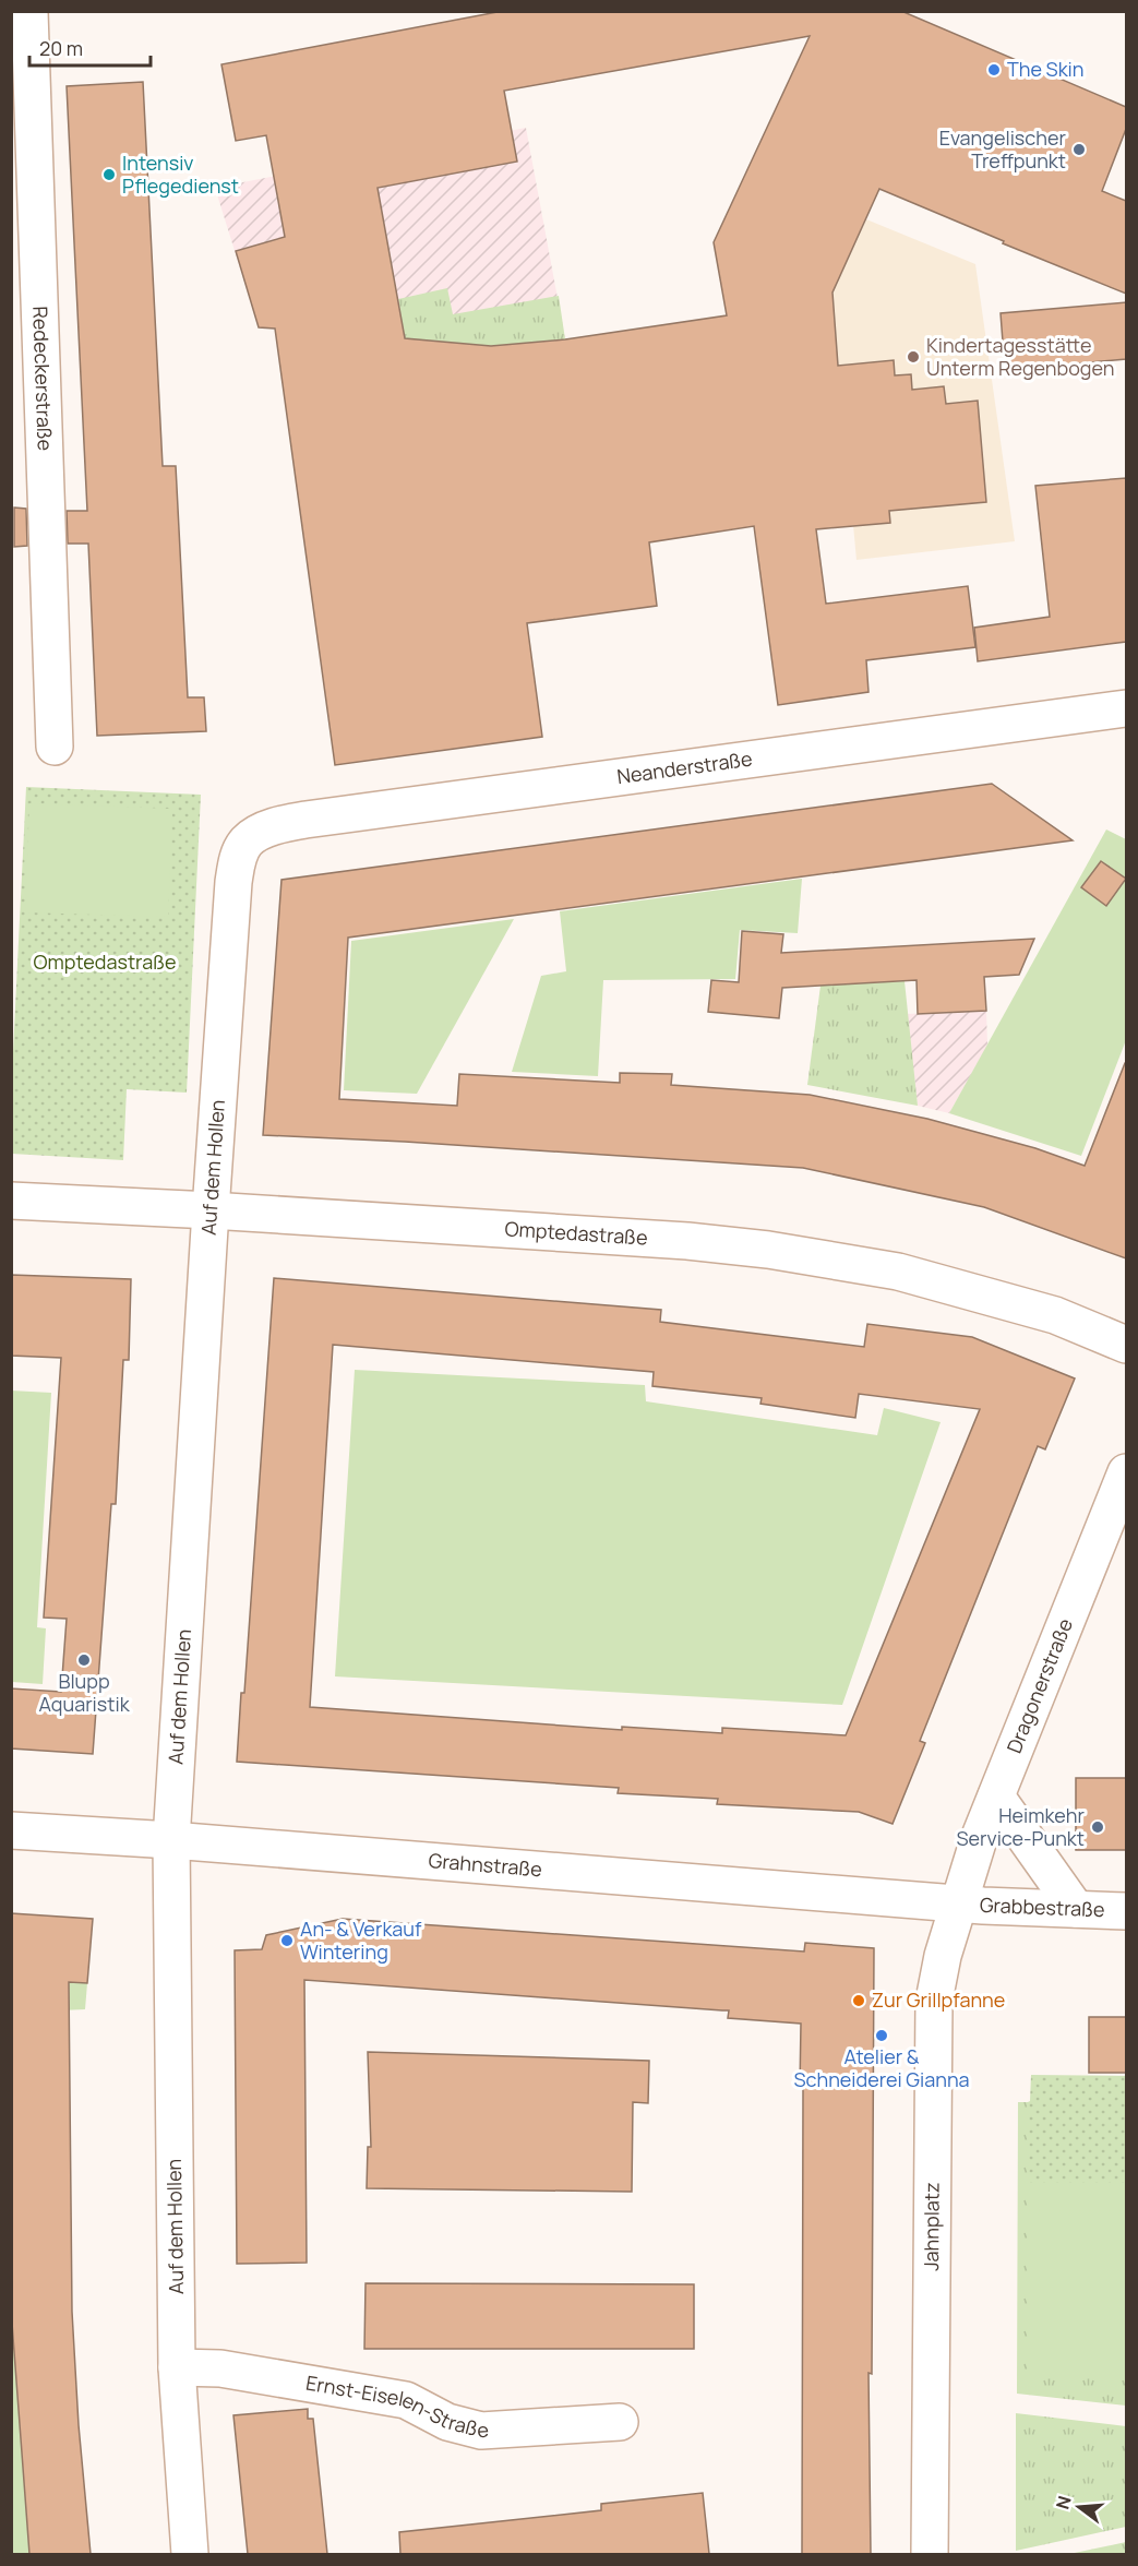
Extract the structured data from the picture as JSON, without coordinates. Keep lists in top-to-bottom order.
{
  "streets": {
    "street": [
      "Redeckerstraße",
      "Neanderstraße",
      "Auf dem Hollen",
      "Omptedastraße",
      "Dragonerstraße",
      "Grahnstraße",
      "Grabbestraße",
      "Jahnplatz",
      "Ernst-Eiselen-Straße"
    ]
  },
  "crossings": [
    ["Neanderstraße", "Auf dem Hollen"],
    ["Auf dem Hollen", "Omptedastraße"],
    ["Auf dem Hollen", "Grahnstraße"],
    ["Auf dem Hollen", "Ernst-Eiselen-Straße"],
    ["Dragonerstraße", "Grahnstraße"],
    ["Dragonerstraße", "Grabbestraße"],
    ["Dragonerstraße", "Jahnplatz"],
    ["Grahnstraße", "Grabbestraße"],
    ["Grahnstraße", "Jahnplatz"],
    ["Grabbestraße", "Jahnplatz"]
  ],
  "parks": ["Omptedastraße"],
  "places": [
    "The Skin",
    "Evangelischer Treffpunkt",
    "Intensiv Pflegedienst",
    "Kindertagesstätte Unterm Regenbogen",
    "Blupp Aquaristik",
    "Heimkehr Service-Punkt",
    "An- & Verkauf Wintering",
    "Zur Grillpfanne",
    "Atelier & Schneiderei Gianna"
  ],
  "scale_bar": "20 m",
  "north": "left"
}
